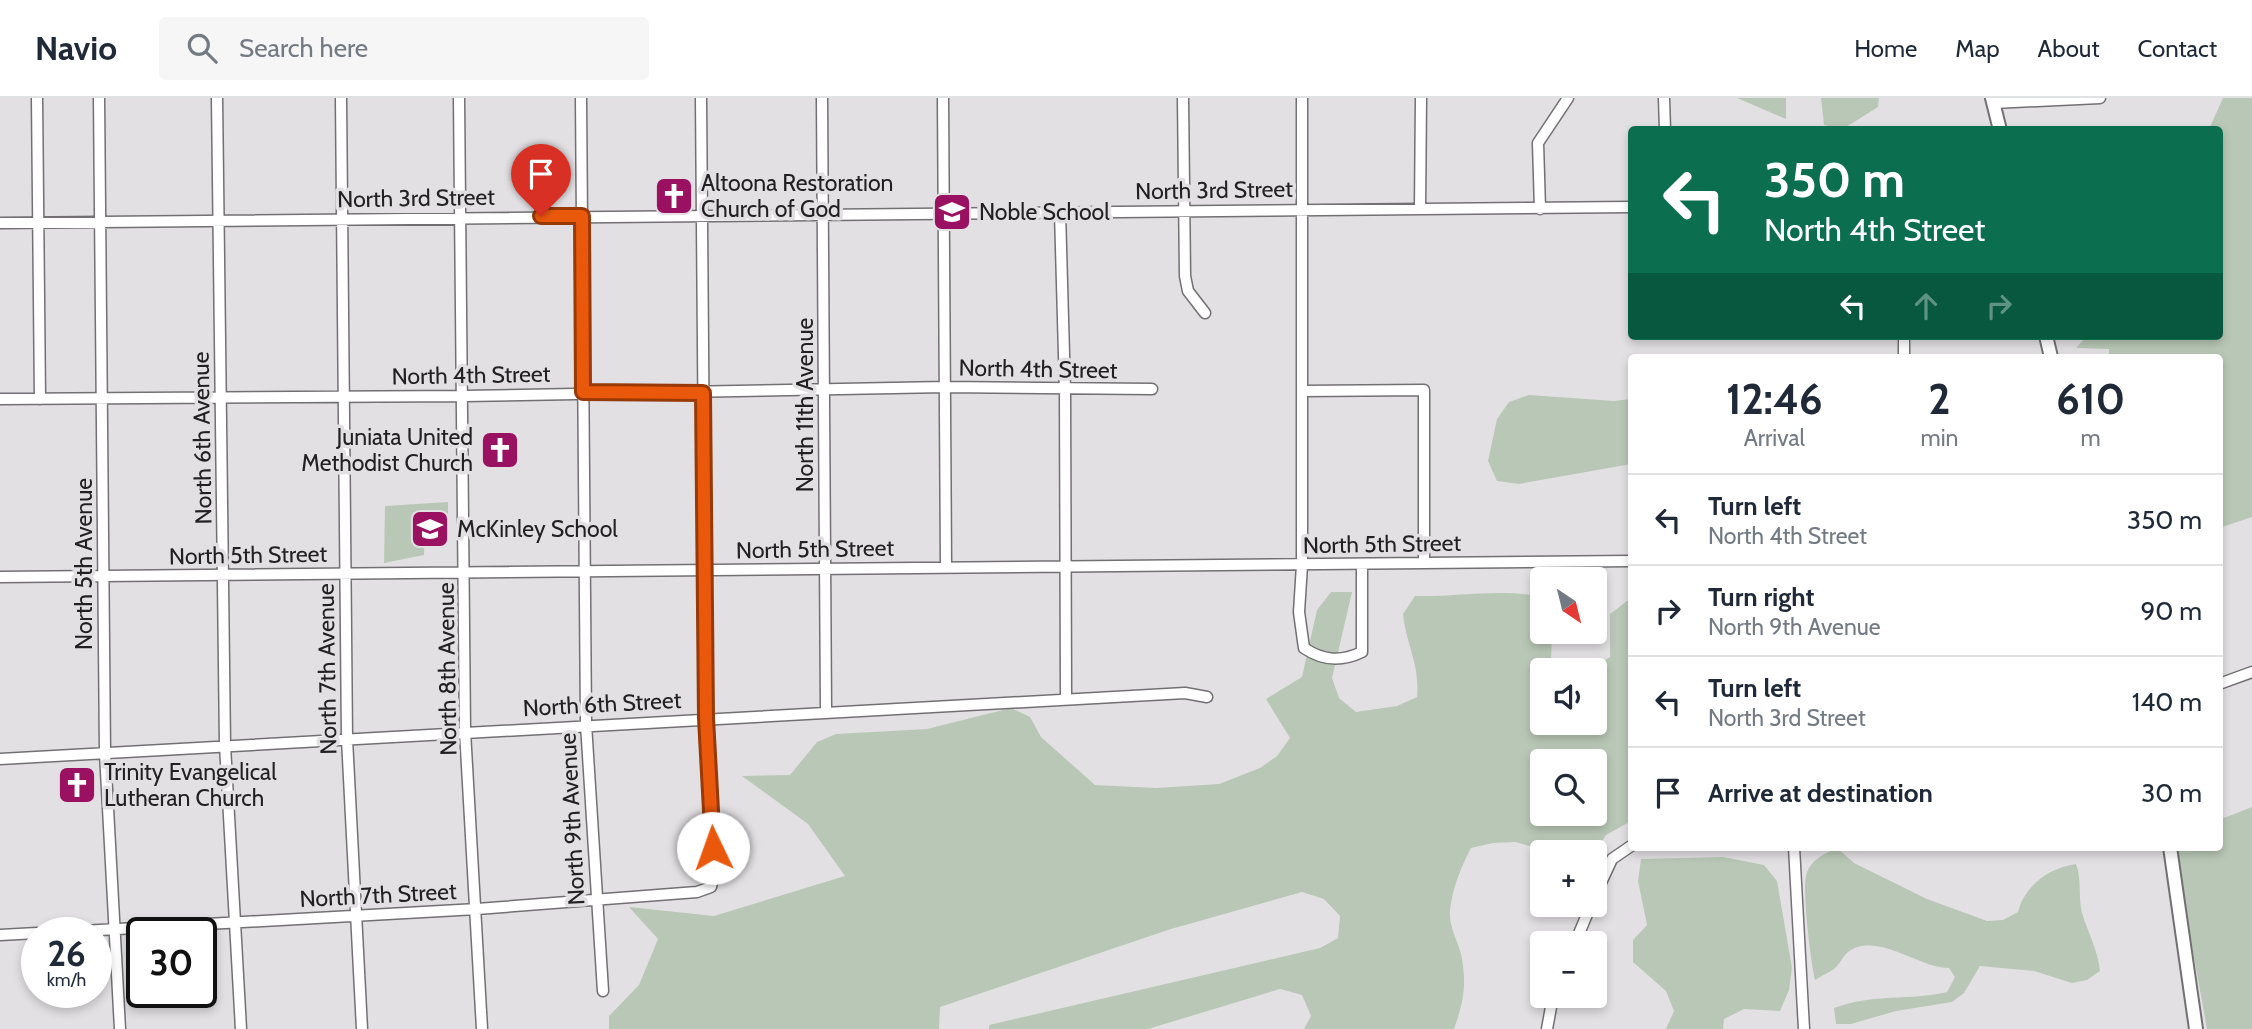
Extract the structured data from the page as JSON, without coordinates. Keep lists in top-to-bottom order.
{
  "streets": {
    "street": [
      "North 3rd Street",
      "North 4th Street",
      "North 11th Avenue",
      "North 6th Avenue",
      "North 5th Street",
      "North 5th Avenue",
      "North 7th Avenue",
      "North 8th Avenue",
      "North 6th Street",
      "North 9th Avenue",
      "North 7th Street"
    ]
  },
  "crossings": [
    ["North 3rd Street", "North 11th Avenue"],
    ["North 3rd Street", "North 6th Avenue"],
    ["North 3rd Street", "North 5th Avenue"],
    ["North 3rd Street", "North 7th Avenue"],
    ["North 3rd Street", "North 8th Avenue"],
    ["North 3rd Street", "North 9th Avenue"],
    ["North 4th Street", "North 11th Avenue"],
    ["North 4th Street", "North 6th Avenue"],
    ["North 4th Street", "North 5th Avenue"],
    ["North 4th Street", "North 7th Avenue"],
    ["North 4th Street", "North 8th Avenue"],
    ["North 4th Street", "North 9th Avenue"],
    ["North 11th Avenue", "North 5th Street"],
    ["North 11th Avenue", "North 6th Street"],
    ["North 6th Avenue", "North 5th Street"],
    ["North 6th Avenue", "North 6th Street"],
    ["North 6th Avenue", "North 7th Street"],
    ["North 5th Street", "North 5th Avenue"],
    ["North 5th Street", "North 7th Avenue"],
    ["North 5th Street", "North 8th Avenue"],
    ["North 5th Street", "North 9th Avenue"],
    ["North 5th Avenue", "North 6th Street"],
    ["North 5th Avenue", "North 7th Street"],
    ["North 7th Avenue", "North 6th Street"],
    ["North 7th Avenue", "North 7th Street"],
    ["North 8th Avenue", "North 6th Street"],
    ["North 8th Avenue", "North 7th Street"],
    ["North 6th Street", "North 9th Avenue"],
    ["North 6th Street", "North 7th Street"],
    ["North 9th Avenue", "North 7th Street"]
  ],
  "places": {
    "church": ["Altoona Restoration Church of God", "Juniata United Methodist Church", "Trinity Evangelical Lutheran Church"],
    "school or university": ["Noble School", "McKinley School"]
  },
  "north": "bottom right",
  "page": {
    "header": "Navio",
    "search": "Search here",
    "nav": [
      "Home",
      "Map",
      "About",
      "Contact"
    ],
    "turn": ["350 m", "North 4th Street"],
    "eta": [
      "12:46",
      "Arrival",
      "2",
      "min",
      "610",
      "m"
    ],
    "list": [
      {
        "name": "Turn left",
        "note": "North 4th Street",
        "value": "350 m"
      },
      {
        "name": "Turn right",
        "note": "North 9th Avenue",
        "value": "90 m"
      },
      {
        "name": "Turn left",
        "note": "North 3rd Street",
        "value": "140 m"
      },
      {
        "name": "Arrive at destination",
        "value": "30 m"
      }
    ],
    "map_buttons": ["+", "−"],
    "speed": "26 km/h",
    "limit": "30"
  }
}
